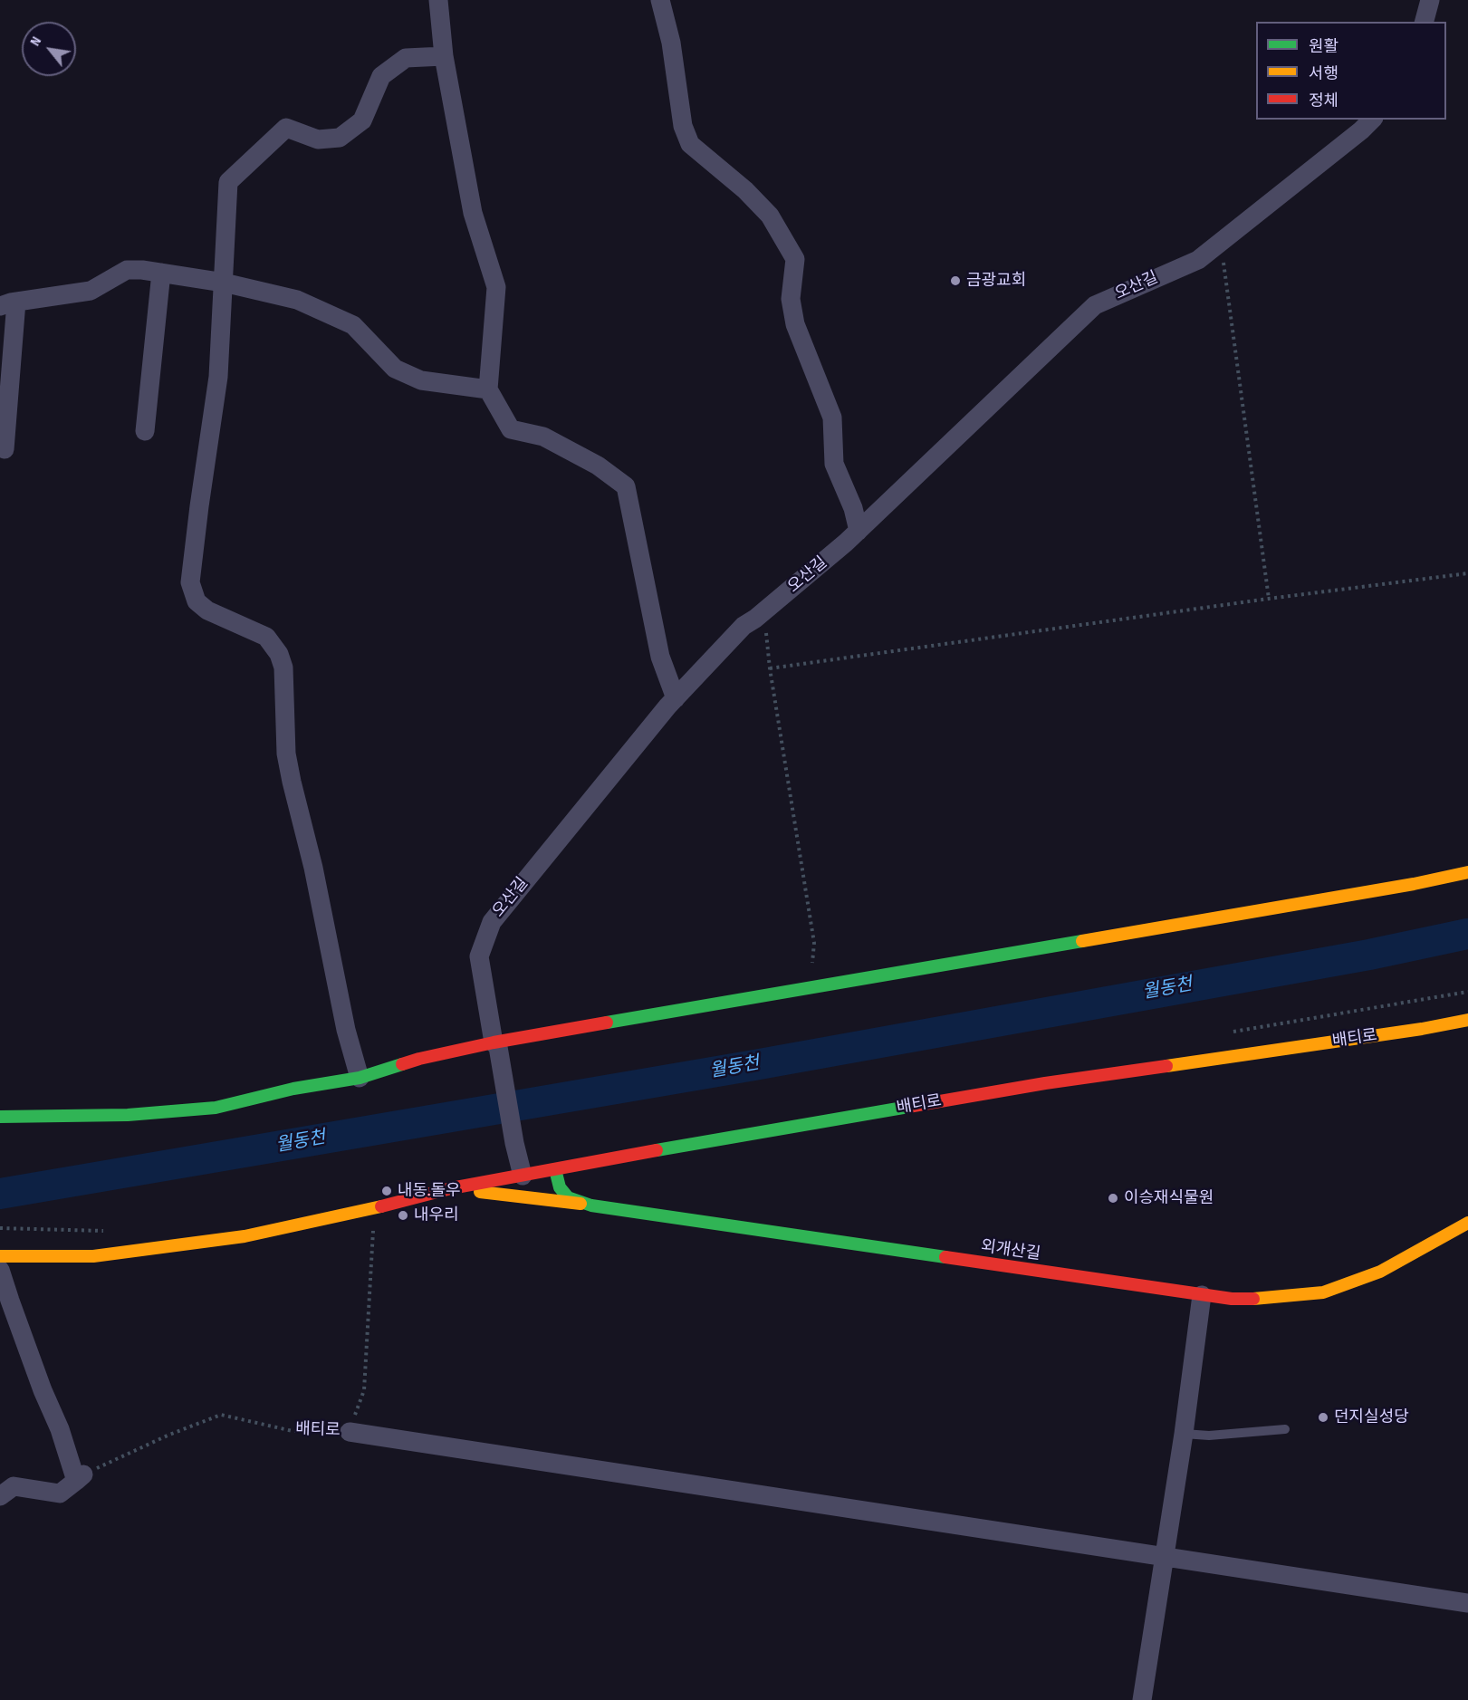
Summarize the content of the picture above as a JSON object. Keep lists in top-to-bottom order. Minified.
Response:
{"streets":{"street":["오산길","배티로","외개산길"]},"crossings":[["오산길","배티로"],["배티로","외개산길"]],"water":["월동천"],"places":["금광교회","내동.돌우","이승재식물원","내우리","던지실성당"],"legend":["원활","서행","정체"],"north":"top left"}
